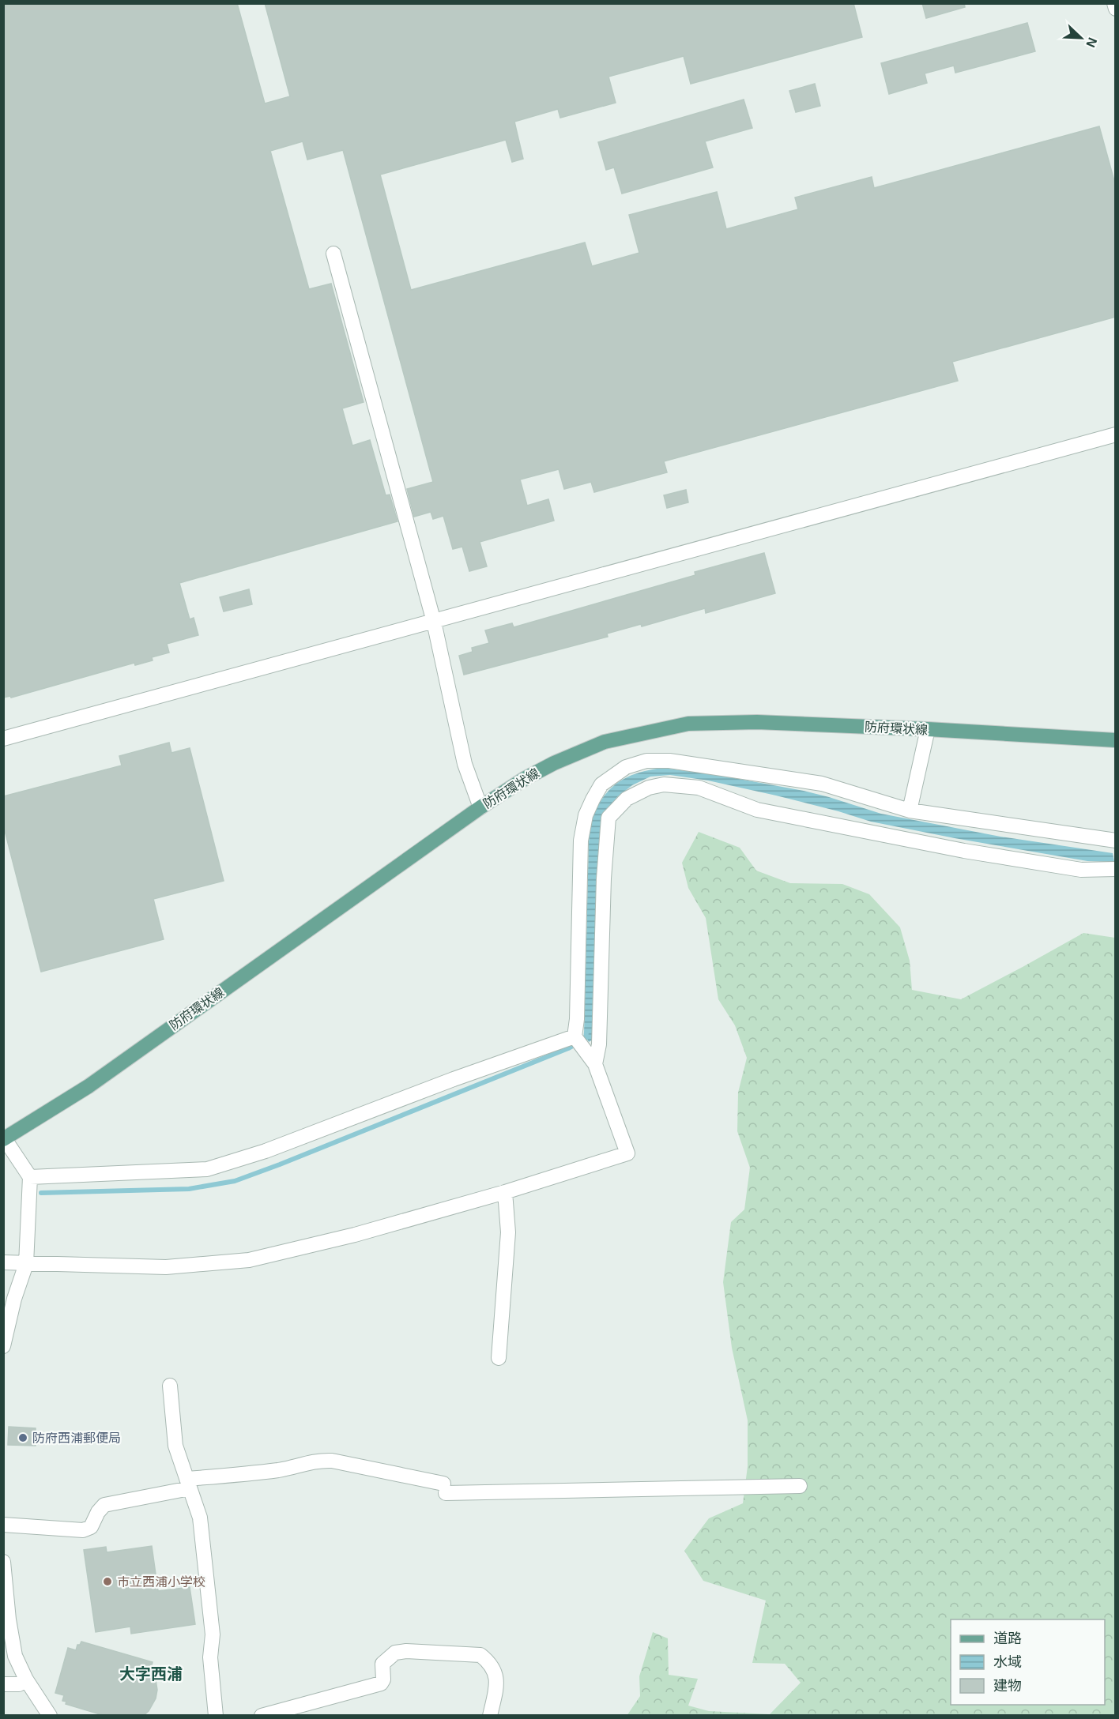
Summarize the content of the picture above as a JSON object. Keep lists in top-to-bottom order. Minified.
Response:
{"streets":{"main road":["防府環状線"]},"districts":["大字西浦"],"places":["防府西浦郵便局","市立西浦小学校"],"legend":["道路","水域","建物"],"north":"bottom right"}
